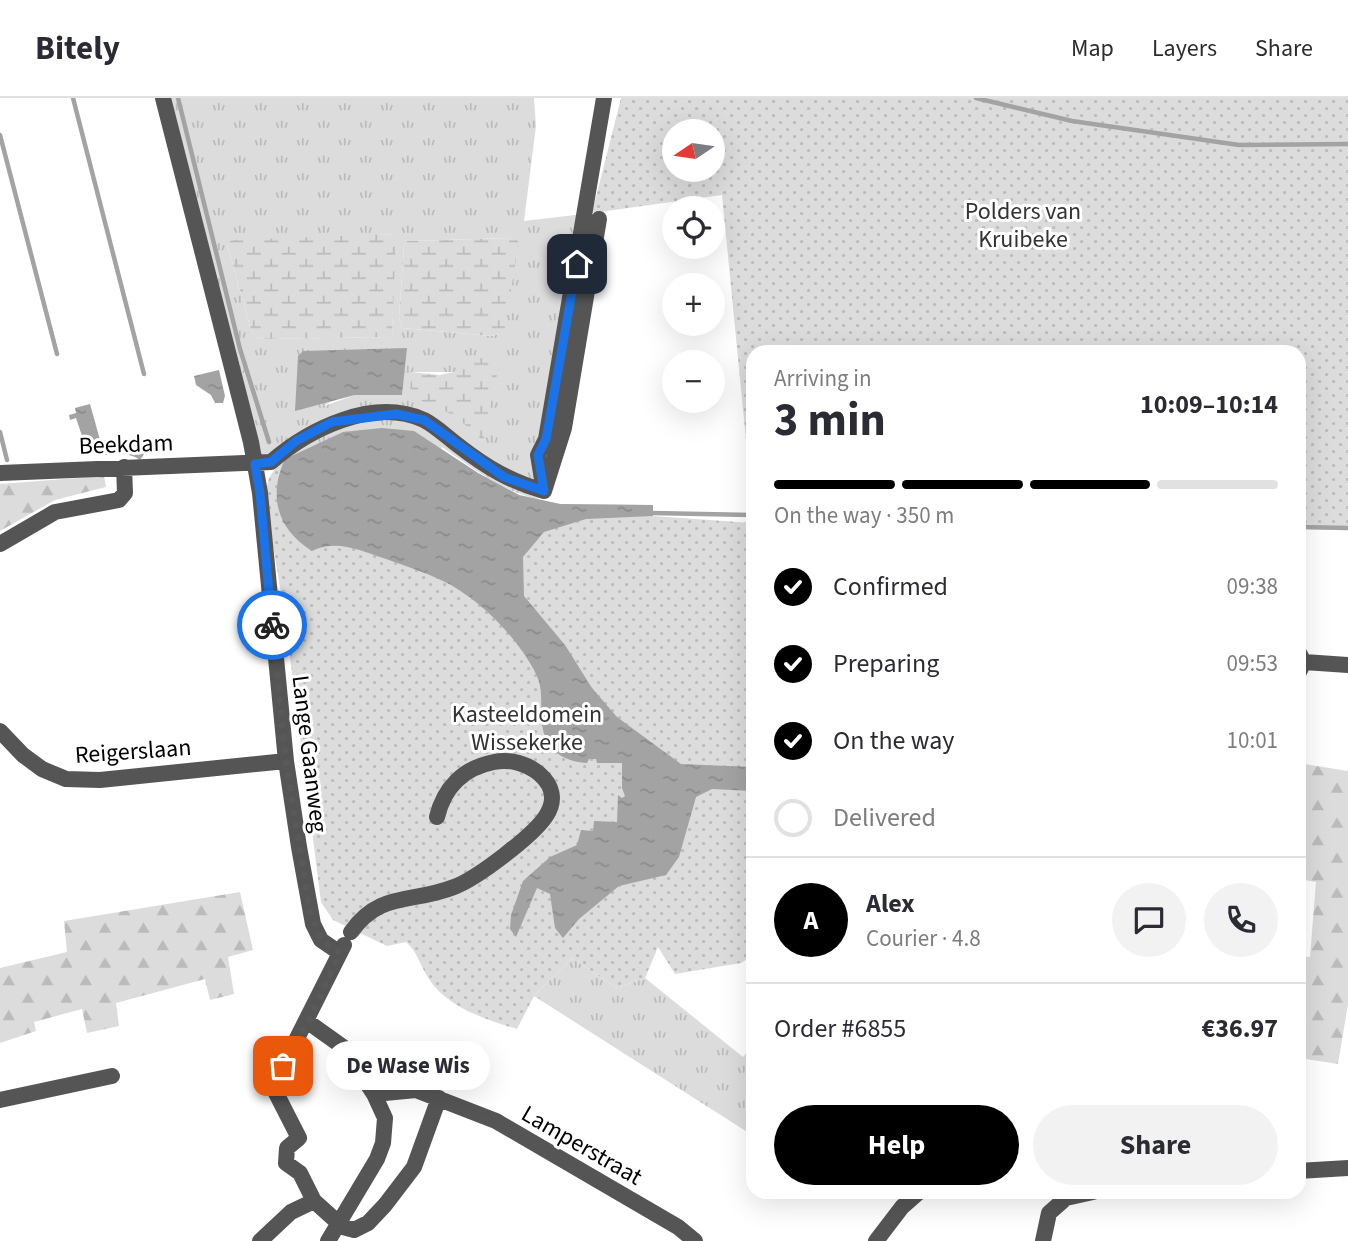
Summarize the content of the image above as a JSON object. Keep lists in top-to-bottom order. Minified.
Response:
{"streets":{"street":["Beekdam","Reigerslaan","Lange Gaanweg","Lamperstraat"]},"crossings":[["Beekdam","Lange Gaanweg"],["Reigerslaan","Lange Gaanweg"]],"parks":["Polders van Kruibeke","Kasteeldomein Wissekerke"],"places":["De Wase Wis"],"north":"left","page":{"header":"Bitely","nav":["Map","Layers","Share"],"map_buttons":["+","−"],"heading":["3 min","Arriving in","10:09–10:14"],"panel":["Alex","Courier · 4.8","Order #6855","€36.97"],"bar":"On the way · 350 m","list":[["Confirmed","09:38"],["Preparing","09:53"],["On the way","10:01"],"Delivered"],"round":"A","bubble":"De Wase Wis","buttons":["Help","Share"]}}
